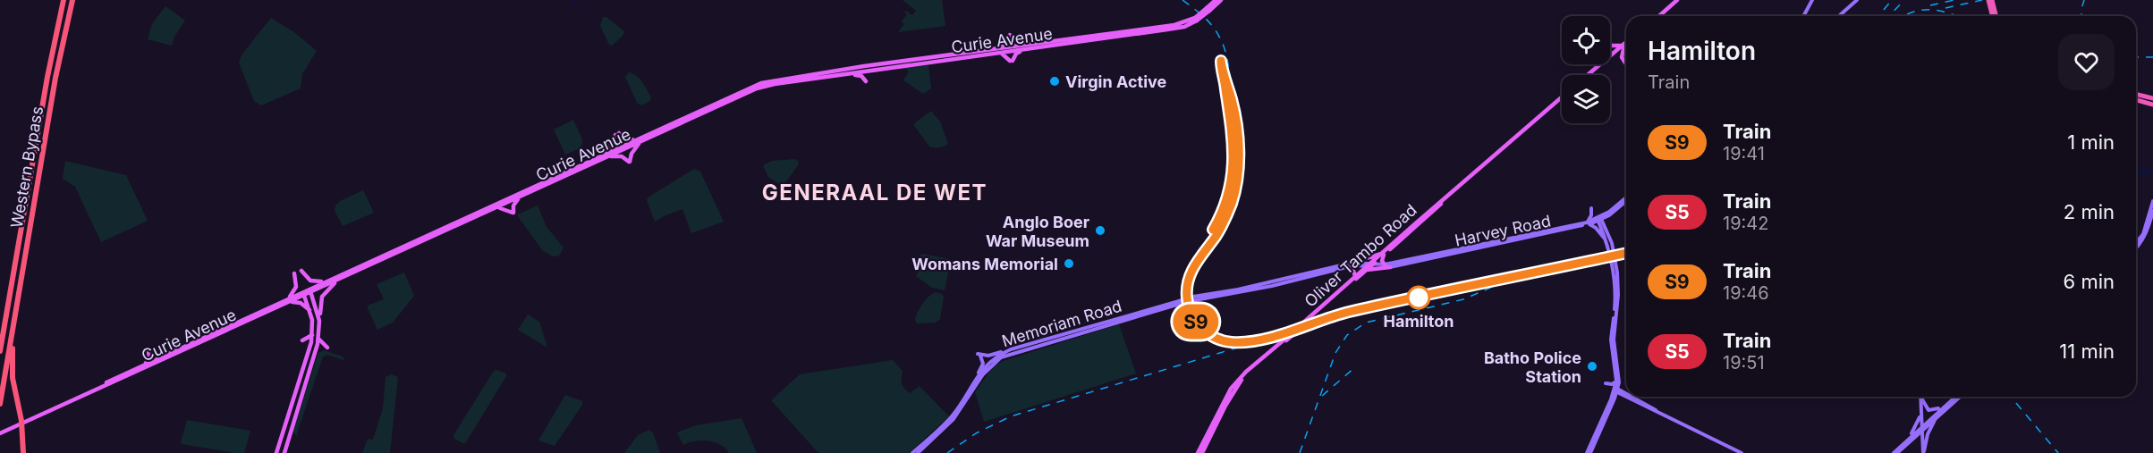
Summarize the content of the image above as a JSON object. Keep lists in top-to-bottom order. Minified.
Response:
{"streets":{"highway":["Western Bypass"],"main road":["Curie Avenue","Harvey Road","Oliver Tambo Road","Memoriam Road"]},"crossings":[["Harvey Road","Oliver Tambo Road"]],"districts":["GENERAAL DE WET"],"places":["Virgin Active","Anglo Boer War Museum","Womans Memorial","Hamilton","Batho Police Station"],"page":{"on_map":"S9","heading":["Hamilton","Train"],"list":[{"mark":"S9","name":"Train","note":"19:41","value":"1 min"},{"mark":"S5","name":"Train","note":"19:42","value":"2 min"},{"mark":"S9","name":"Train","note":"19:46","value":"6 min"},{"mark":"S5","name":"Train","note":"19:51","value":"11 min"}]}}
